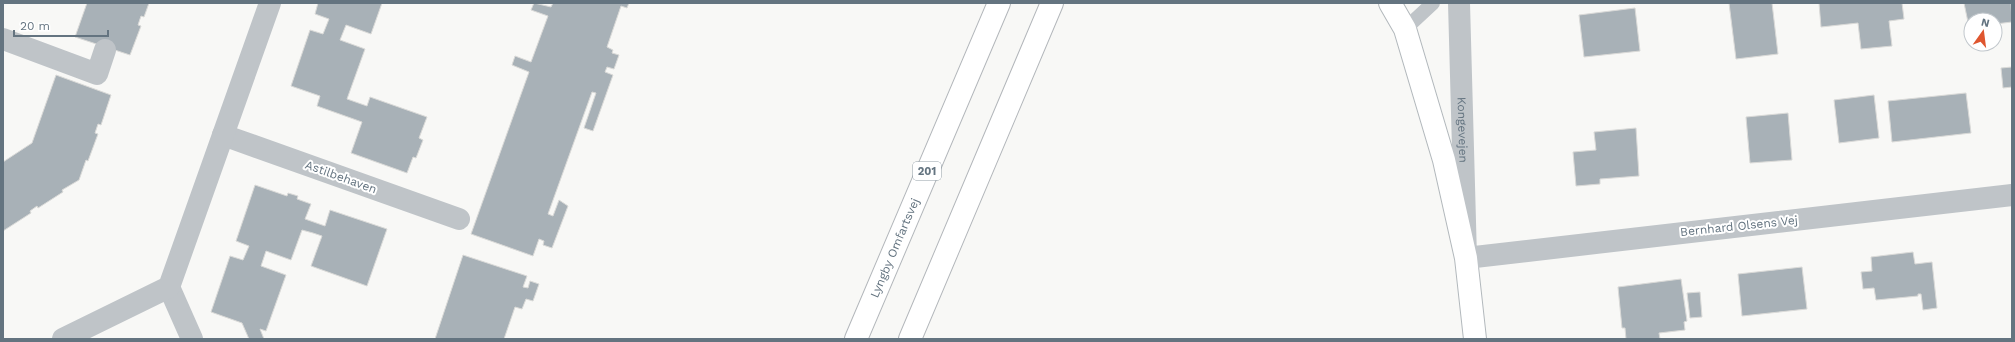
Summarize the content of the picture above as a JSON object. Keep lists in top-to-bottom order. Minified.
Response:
{"streets":{"main road":["Kongevejen","201","Lyngby Omfartsvej"],"street":["Astilbehaven","Bernhard Olsens Vej"]},"crossings":[["Kongevejen","Bernhard Olsens Vej"]],"scale_bar":"20 m","north":"top"}
